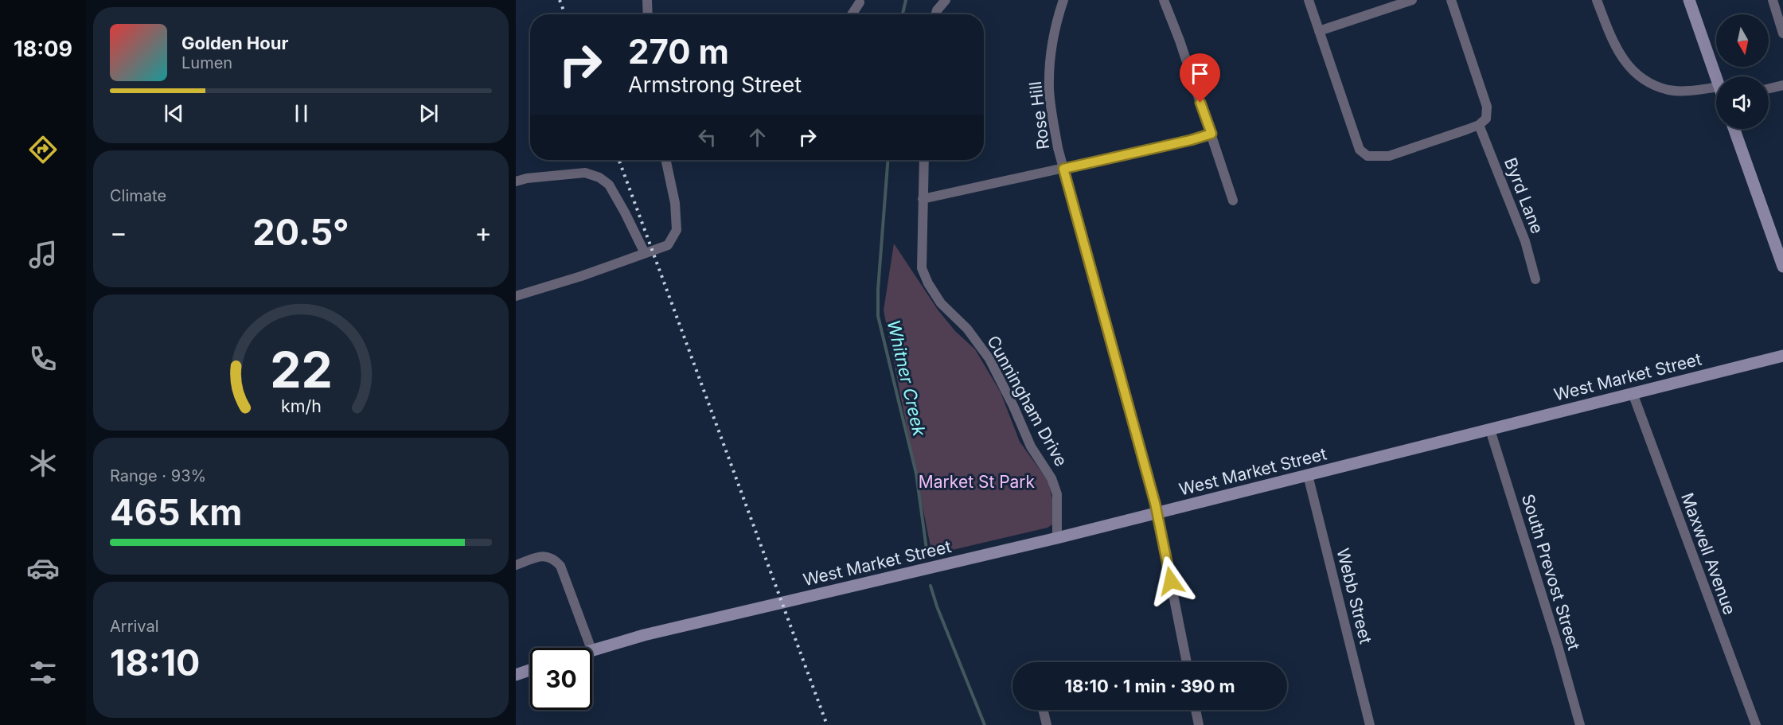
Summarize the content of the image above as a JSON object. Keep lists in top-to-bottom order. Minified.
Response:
{"streets":{"street":["Rose Hill","Byrd Lane","West Market Street","Cunningham Drive","Maxwell Avenue","South Prevost Street","Webb Street"]},"crossings":[["Rose Hill","West Market Street"],["West Market Street","Cunningham Drive"],["West Market Street","Maxwell Avenue"],["West Market Street","South Prevost Street"],["West Market Street","Webb Street"]],"water":["Whitner Creek"],"parks":["Market St Park"],"north":"bottom","page":{"tabs":"18:09","turn":["270 m","Armstrong Street"],"song":["Golden Hour","Lumen"],"tile":["Climate",["Range · 93%","465 km"],["Arrival","18:10"]],"heat":["−","20.5°","+"],"limit":"30","trip":"18:10 · 1 min · 390 m","gauge":["22","km/h"]}}
